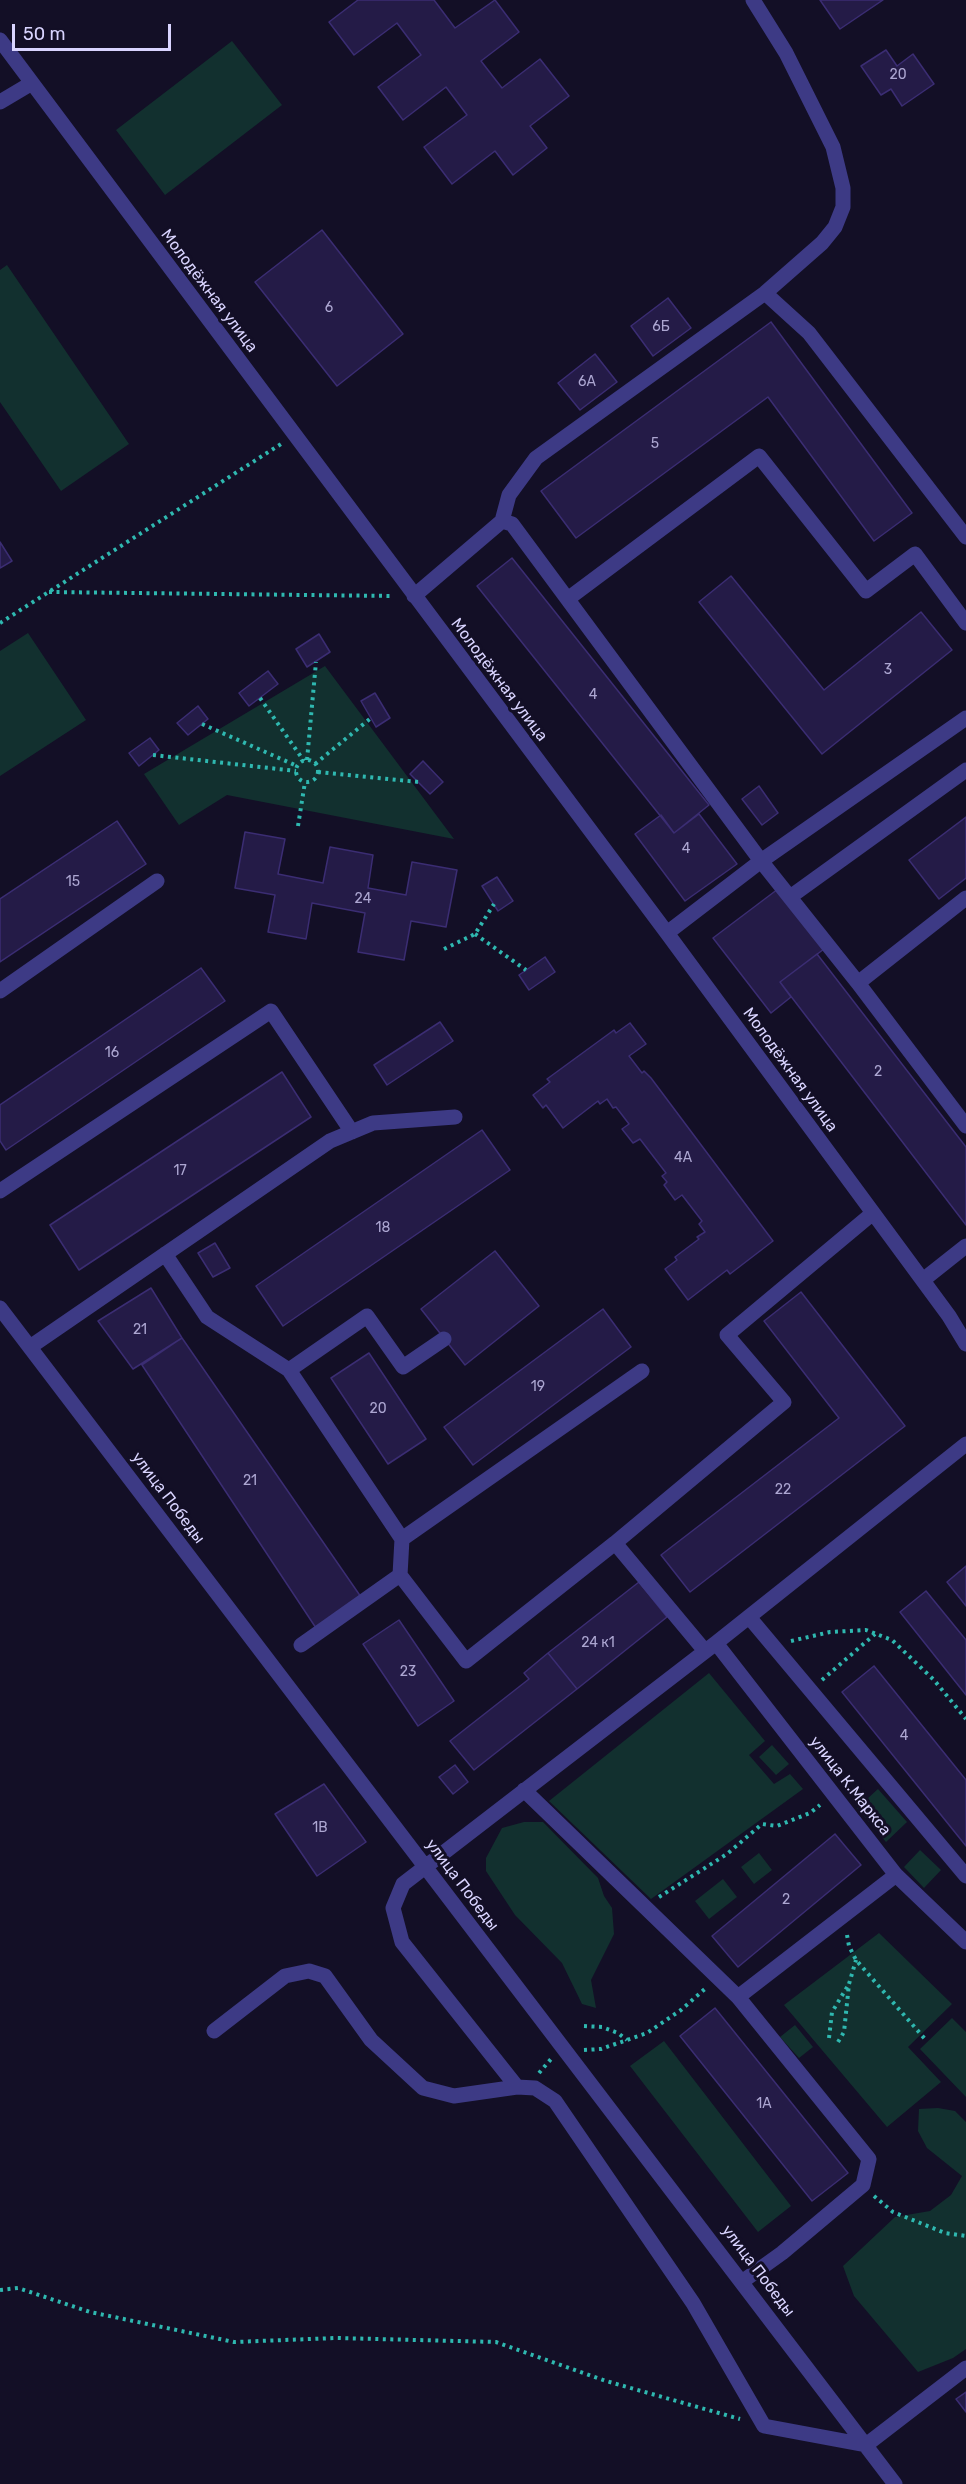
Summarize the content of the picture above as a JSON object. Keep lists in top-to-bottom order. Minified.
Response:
{"streets":{"street":["Молодёжная улица","улица Победы","улица К.Маркса"]},"house_numbers":["20","6","6Б","6А","5","3","4","4","15","24","16","2","4А","17","18","21","19","20","21","22","24 к1","23","4","1В","2","1А"],"scale_bar":"50 m"}
